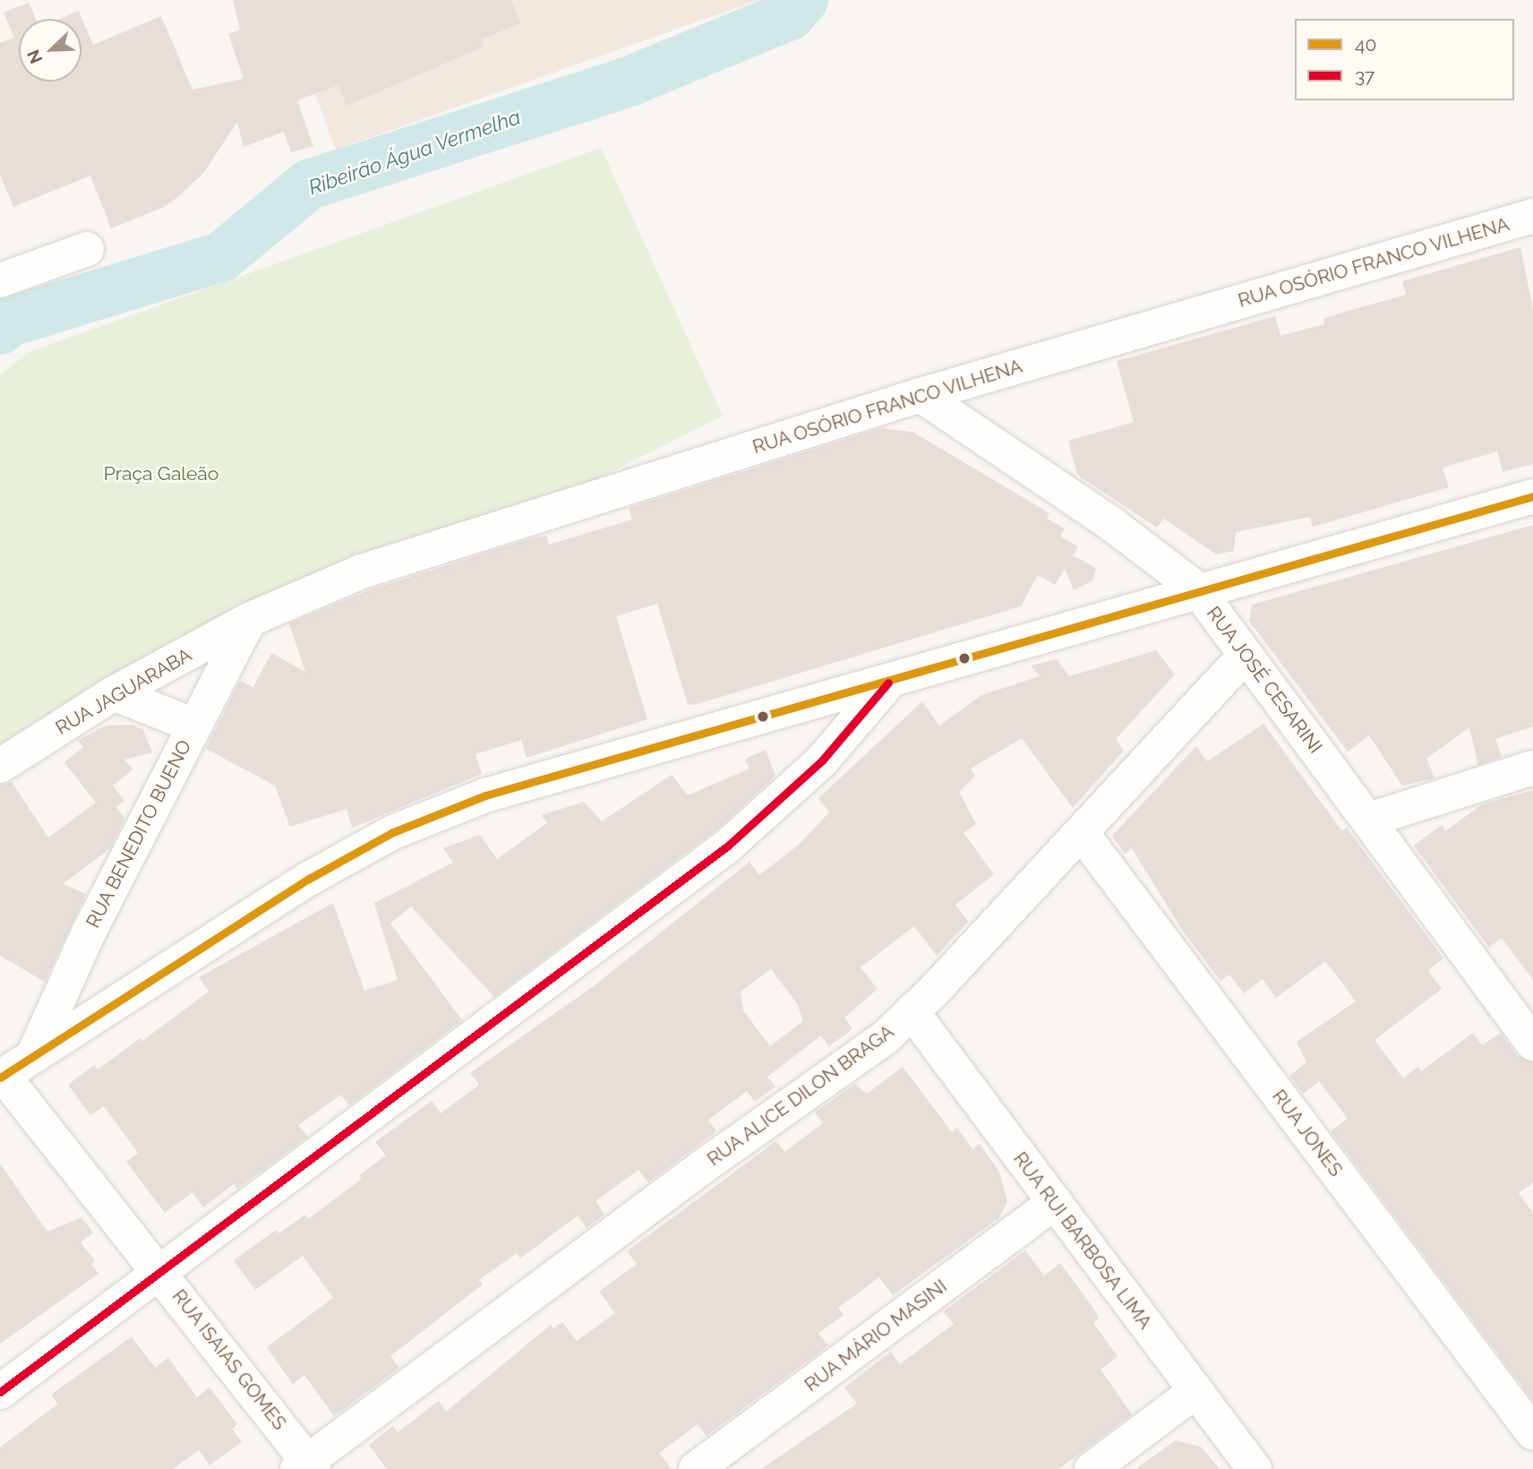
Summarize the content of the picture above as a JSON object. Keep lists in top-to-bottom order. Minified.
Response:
{"streets":{"street":["RUA OSÓRIO FRANCO VILHENA","RUA JOSÉ CESARINI","RUA JAGUARABA","RUA BENEDITO BUENO","RUA ALICE DILON BRAGA","RUA JONES","RUA RUI BARBOSA LIMA","RUA MÁRIO MASINI","RUA ISAIAS GOMES"]},"crossings":[["RUA OSÓRIO FRANCO VILHENA","RUA JOSÉ CESARINI"],["RUA OSÓRIO FRANCO VILHENA","RUA JAGUARABA"],["RUA OSÓRIO FRANCO VILHENA","RUA BENEDITO BUENO"],["RUA JOSÉ CESARINI","RUA ALICE DILON BRAGA"],["RUA JAGUARABA","RUA BENEDITO BUENO"],["RUA ALICE DILON BRAGA","RUA JONES"],["RUA ALICE DILON BRAGA","RUA RUI BARBOSA LIMA"],["RUA ALICE DILON BRAGA","RUA ISAIAS GOMES"],["RUA RUI BARBOSA LIMA","RUA MÁRIO MASINI"]],"water":["Ribeirão Água Vermelha"],"parks":["Praça Galeão"],"lines":["transit line 40","transit line 37"],"legend":["40","37"],"north":"bottom left"}
